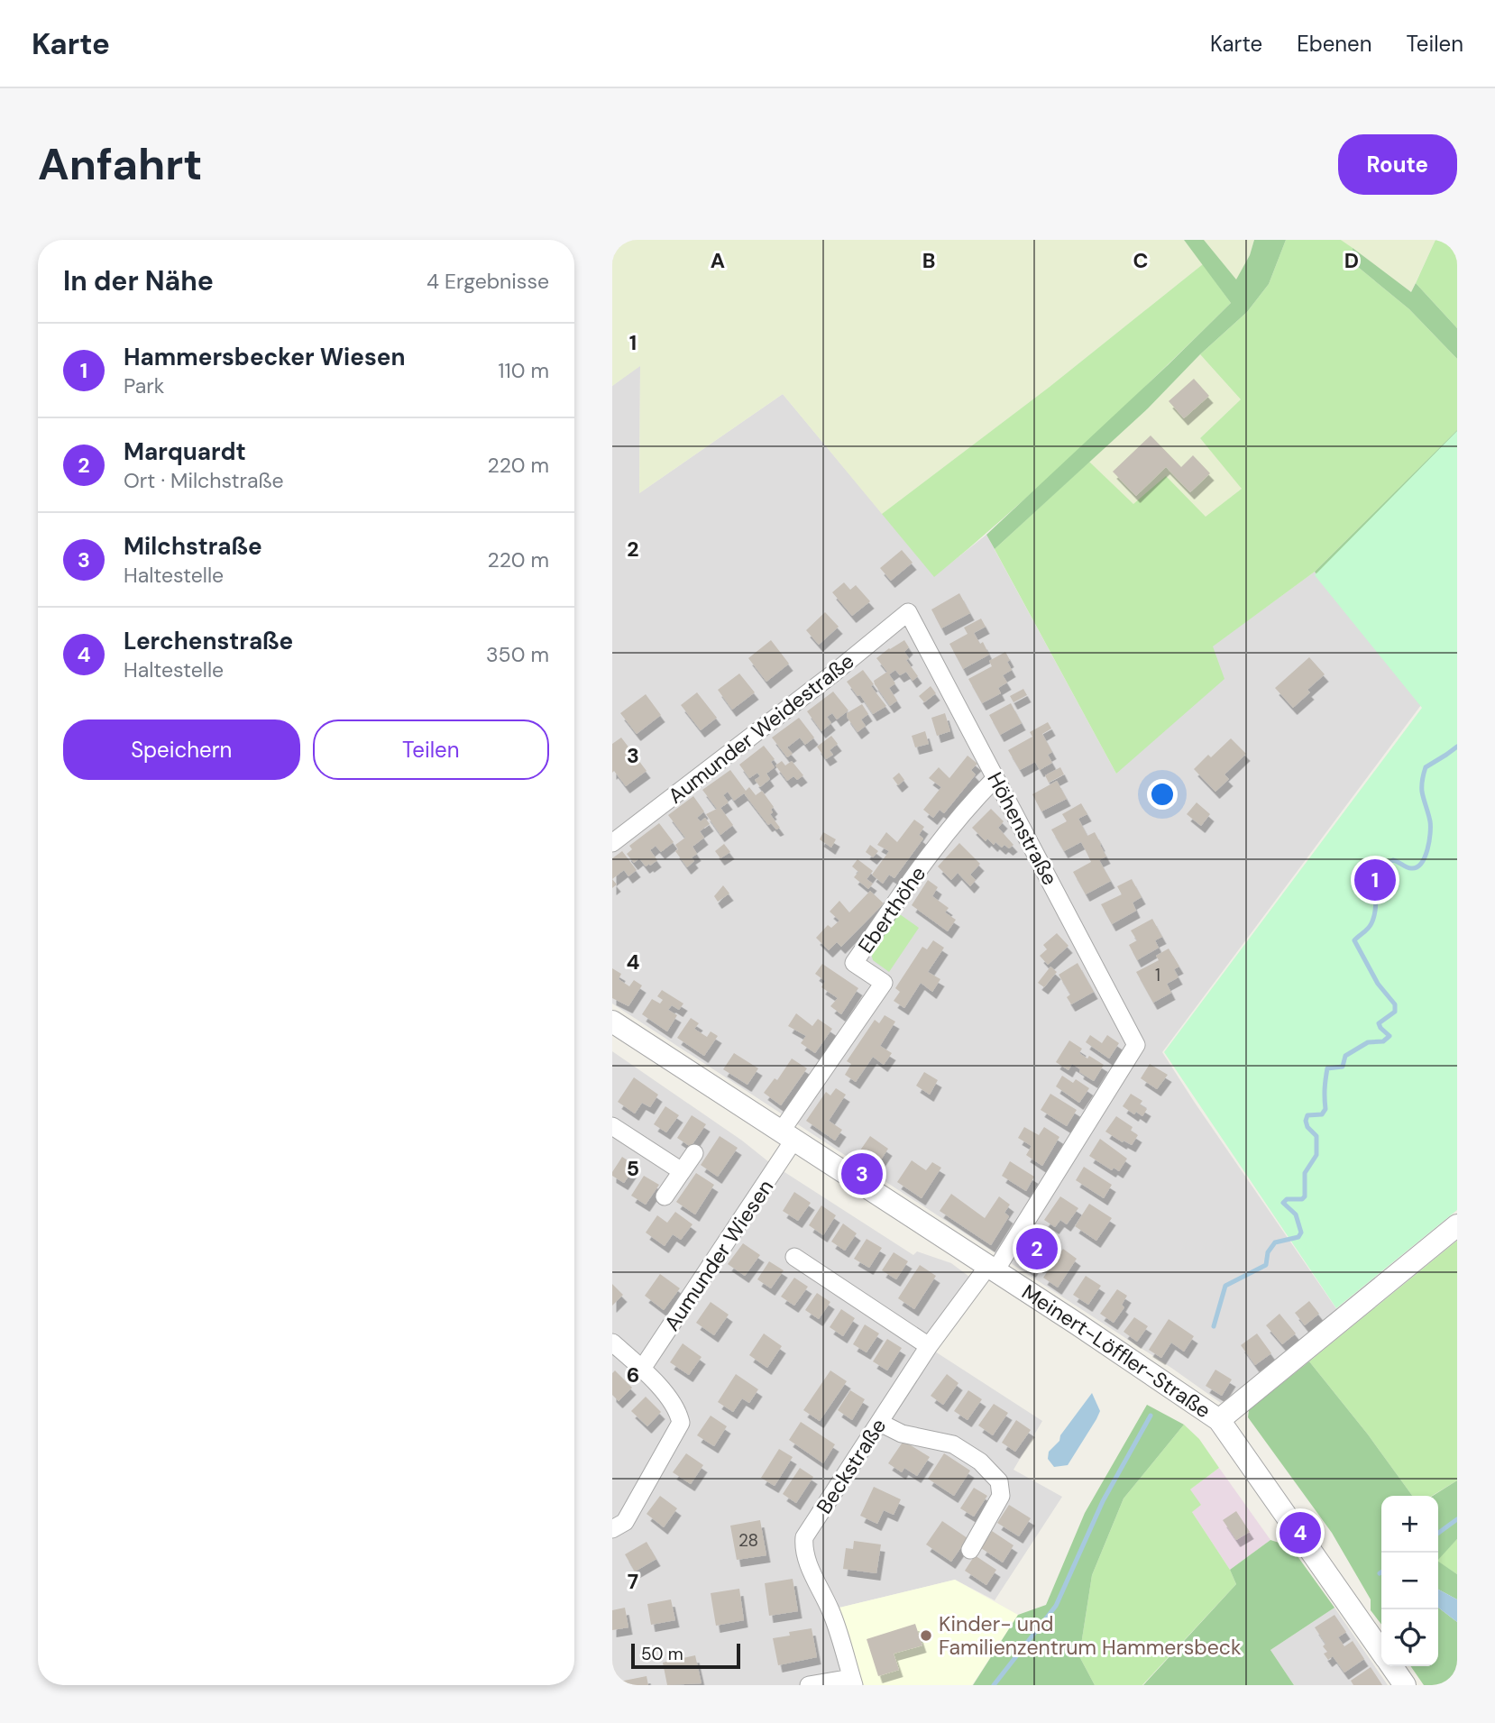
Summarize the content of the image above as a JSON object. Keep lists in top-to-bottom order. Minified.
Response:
{"streets":{"street":["Aumunder Weidestraße","Höhenstraße","Eberthöhe","Aumunder Wiesen","Meinert-Löffler-Straße","Beckstraße"]},"crossings":[["Aumunder Weidestraße","Höhenstraße"],["Höhenstraße","Eberthöhe"],["Höhenstraße","Beckstraße"],["Eberthöhe","Aumunder Wiesen"],["Eberthöhe","Meinert-Löffler-Straße"],["Aumunder Wiesen","Meinert-Löffler-Straße"],["Meinert-Löffler-Straße","Beckstraße"]],"places":["Kinder- und Familienzentrum Hammersbeck"],"house_numbers":["1","28"],"scale_bar":"50 m","page":{"header":"Karte","nav":["Karte","Ebenen","Teilen"],"buttons":["Route",["Speichern","Teilen"]],"title":"Anfahrt","heading":["In der Nähe","4 Ergebnisse"],"list":[{"mark":"1","name":"Hammersbecker Wiesen","note":"Park","value":"110 m"},{"mark":"2","name":"Marquardt","note":"Ort · Milchstraße","value":"220 m"},{"mark":"3","name":"Milchstraße","note":"Haltestelle","value":"220 m"},{"mark":"4","name":"Lerchenstraße","note":"Haltestelle","value":"350 m"}],"pins":["1","3","2","4"],"map_buttons":["+","−"],"scale":"50 m"},"grid":{"columns":["A","B","C","D"],"rows":["1","2","3","4","5","6","7"]}}
